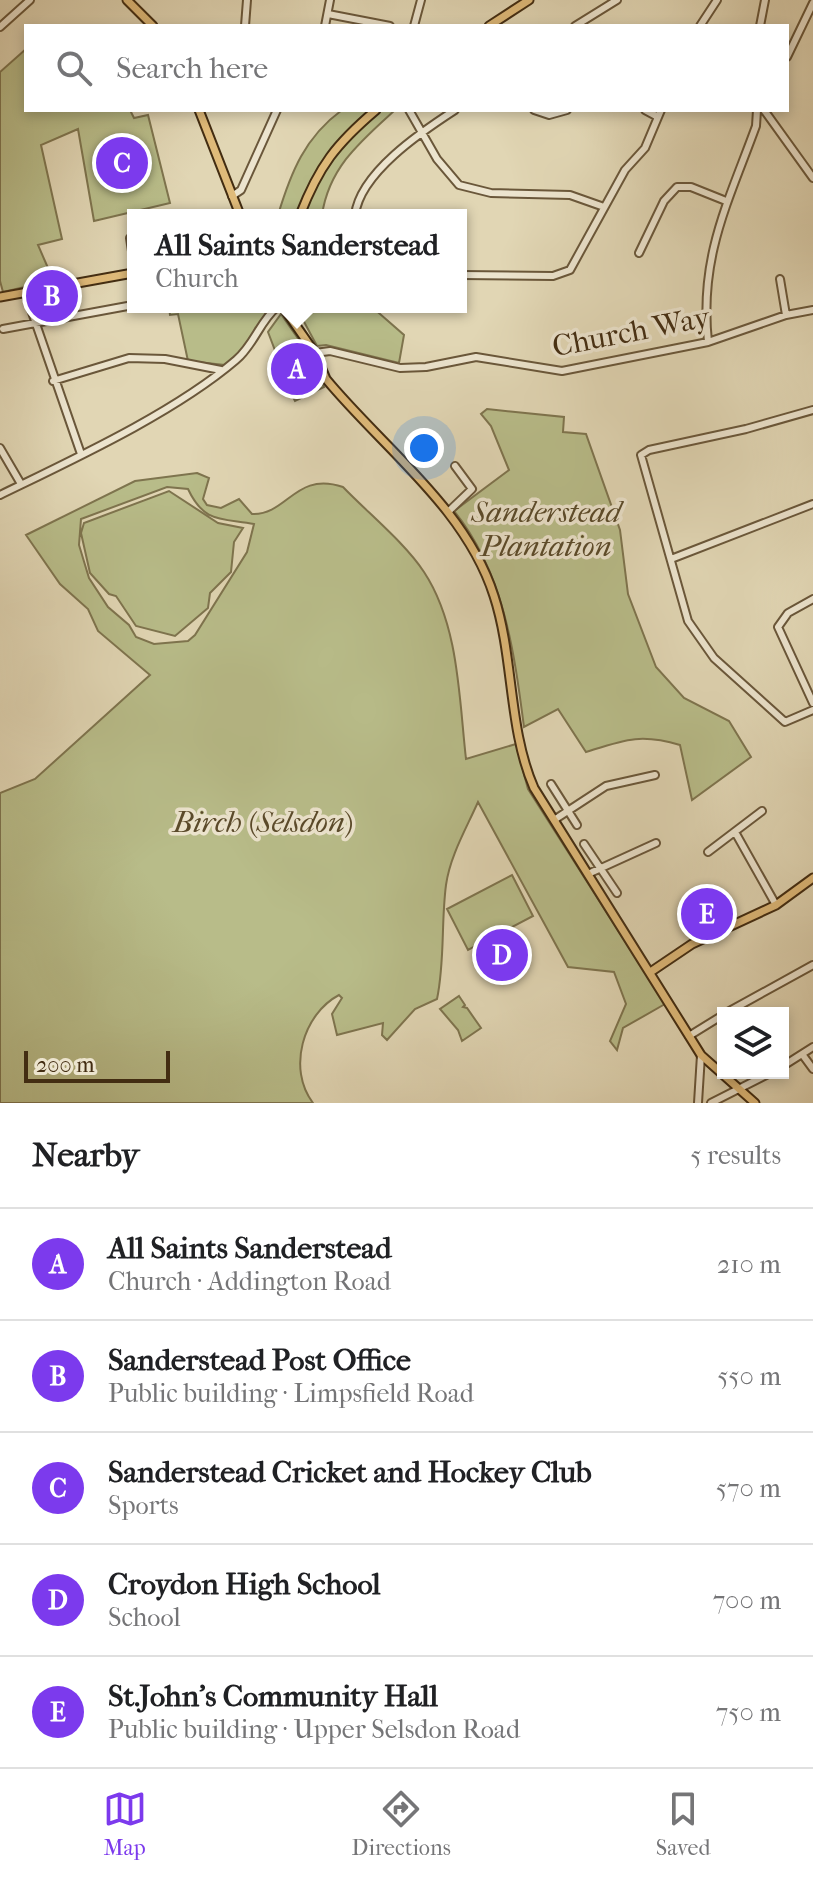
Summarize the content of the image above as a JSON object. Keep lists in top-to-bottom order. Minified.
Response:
{"streets":{"street":["Church Way"]},"parks":["Sanderstead Plantation","Birch (Selsdon)"],"scale_bar":"200 m","page":{"search":"Search here","pins":["C","B","A","E","D"],"popup":["All Saints Sanderstead","Church"],"scale":"200 m","heading":["Nearby","5 results"],"list":[{"mark":"A","name":"All Saints Sanderstead","note":"Church · Addington Road","value":"210 m"},{"mark":"B","name":"Sanderstead Post Office","note":"Public building · Limpsfield Road","value":"550 m"},{"mark":"C","name":"Sanderstead Cricket and Hockey Club","note":"Sports","value":"570 m"},{"mark":"D","name":"Croydon High School","note":"School","value":"700 m"},{"mark":"E","name":"St.John's Community Hall","note":"Public building · Upper Selsdon Road","value":"750 m"}],"nav":["Map","Directions","Saved"]}}
